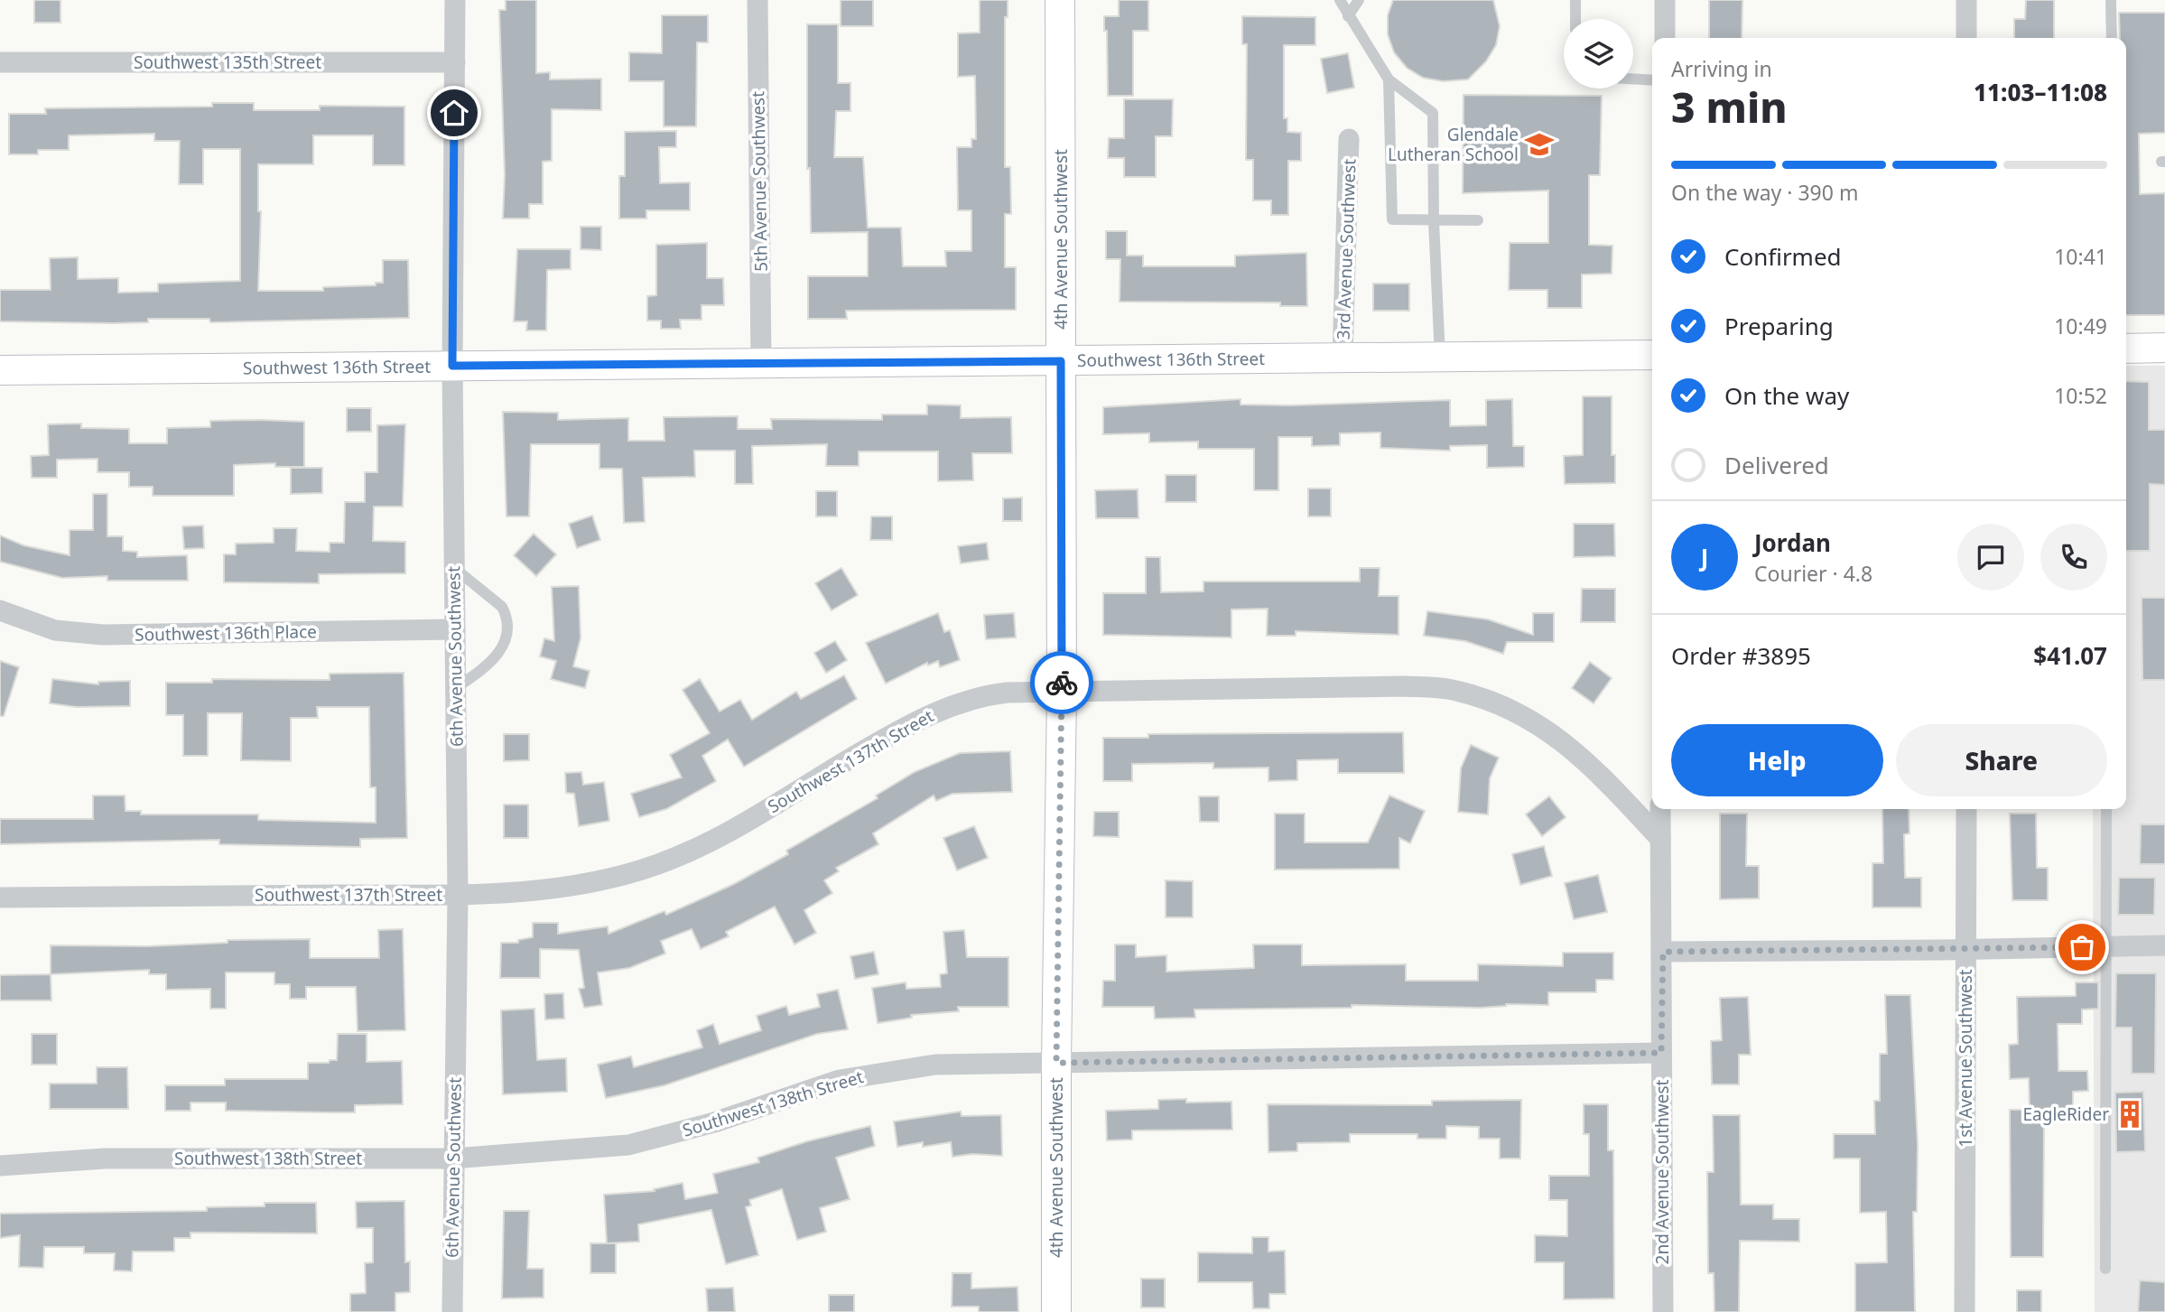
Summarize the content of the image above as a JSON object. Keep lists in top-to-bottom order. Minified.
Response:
{"streets":{"street":["Southwest 135th Street","5th Avenue Southwest","4th Avenue Southwest","3rd Avenue Southwest","Southwest 136th Street","Southwest 136th Place","6th Avenue Southwest","Southwest 137th Street","1st Avenue Southwest","Southwest 138th Street","2nd Avenue Southwest"]},"crossings":[["Southwest 135th Street","6th Avenue Southwest"],["5th Avenue Southwest","Southwest 136th Street"],["4th Avenue Southwest","Southwest 136th Street"],["4th Avenue Southwest","Southwest 137th Street"],["4th Avenue Southwest","Southwest 138th Street"],["3rd Avenue Southwest","Southwest 136th Street"],["Southwest 136th Street","6th Avenue Southwest"],["Southwest 136th Place","6th Avenue Southwest"],["6th Avenue Southwest","Southwest 137th Street"],["6th Avenue Southwest","Southwest 138th Street"],["Southwest 137th Street","2nd Avenue Southwest"],["Southwest 138th Street","2nd Avenue Southwest"]],"places":{"school or university":["Glendale Lutheran School"],"building":["EagleRider"]},"page":{"heading":["3 min","Arriving in","11:03–11:08"],"panel":["Jordan","Courier · 4.8","Order #3895","$41.07"],"bar":"On the way · 390 m","list":[["Confirmed","10:41"],["Preparing","10:49"],["On the way","10:52"],"Delivered"],"round":"J","buttons":["Help","Share"]}}
